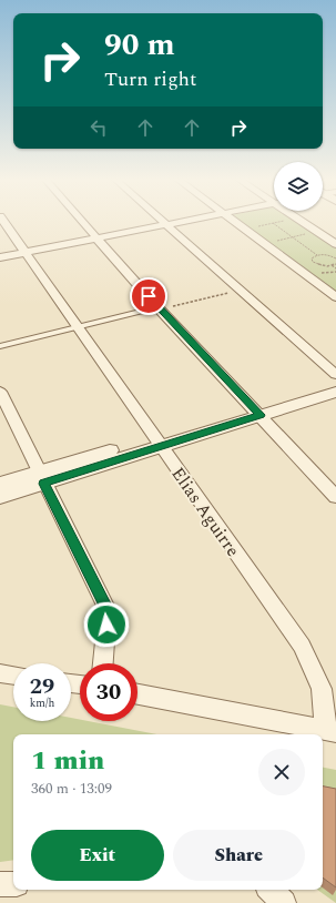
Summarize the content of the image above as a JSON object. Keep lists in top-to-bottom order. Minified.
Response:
{"streets":{"street":["Elias Aguirre"]},"page":{"turn":["90 m","Turn right"],"speed":"29 km/h","limit":"30","heading":["1 min","360 m · 13:09"],"buttons":["Exit","Share"]}}
